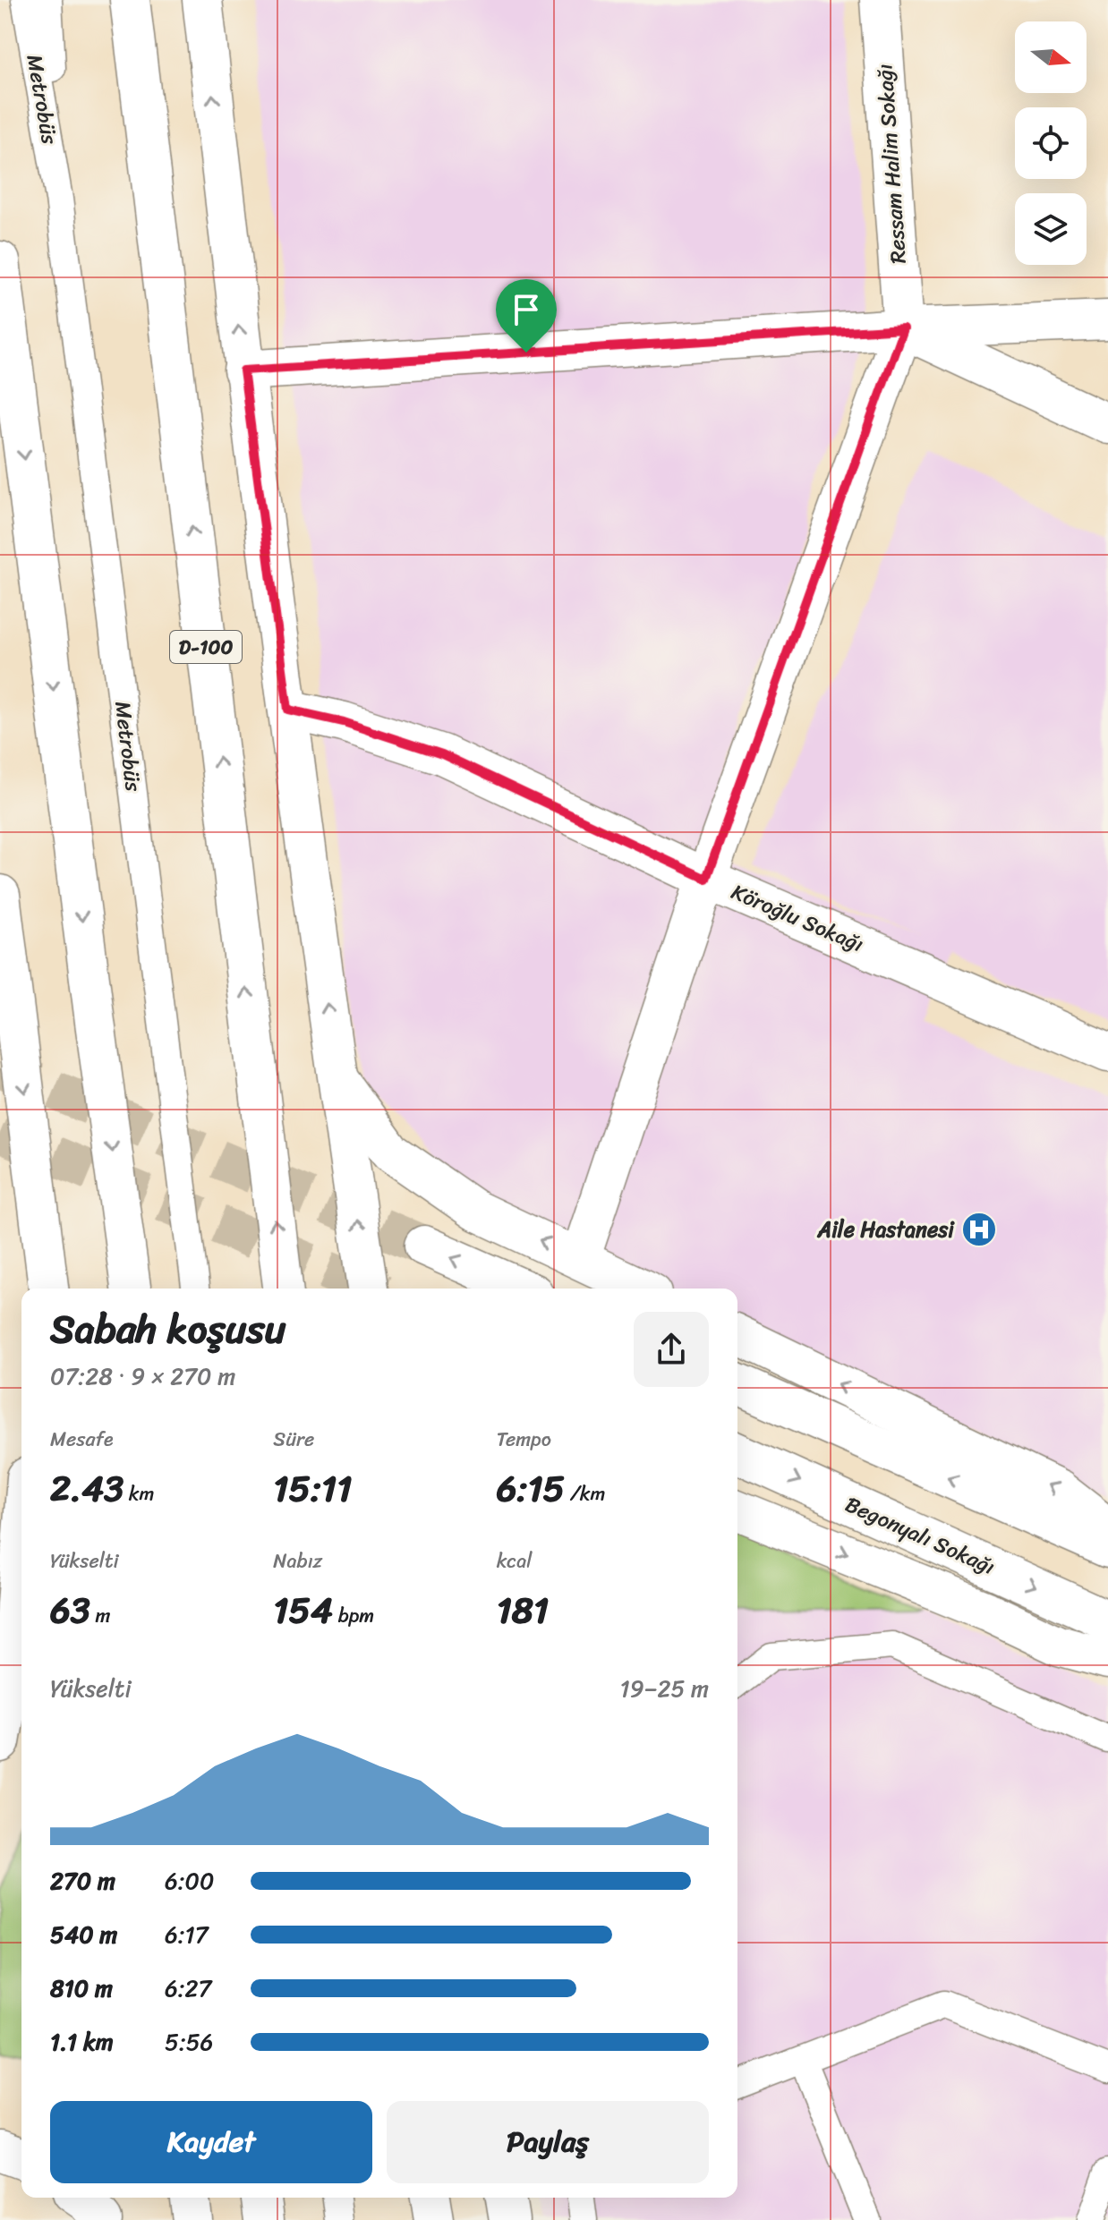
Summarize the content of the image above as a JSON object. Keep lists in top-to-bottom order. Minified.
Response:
{"streets":{"main road":["Ressam Halim Sokağı","D-100","Köroğlu Sokağı","Begonyalı Sokağı"],"lane":["Metrobüs"]},"places":{"hospital":["Aile Hastanesi"]},"north":"right","page":{"heading":["Sabah koşusu","07:28 · 9 × 270 m"],"stats":[["Mesafe","2.43 km"],["Süre","15:11"],["Tempo","6:15 /km"],["Yükselti","63 m"],["Nabız","154 bpm"],["kcal","181"]],"chart":["Yükselti","19–25 m"],"list":[{"name":"270 m","note":"6:00"},{"name":"540 m","note":"6:17"},{"name":"810 m","note":"6:27"},{"name":"1.1 km","note":"5:56"}],"buttons":["Kaydet","Paylaş"]}}
